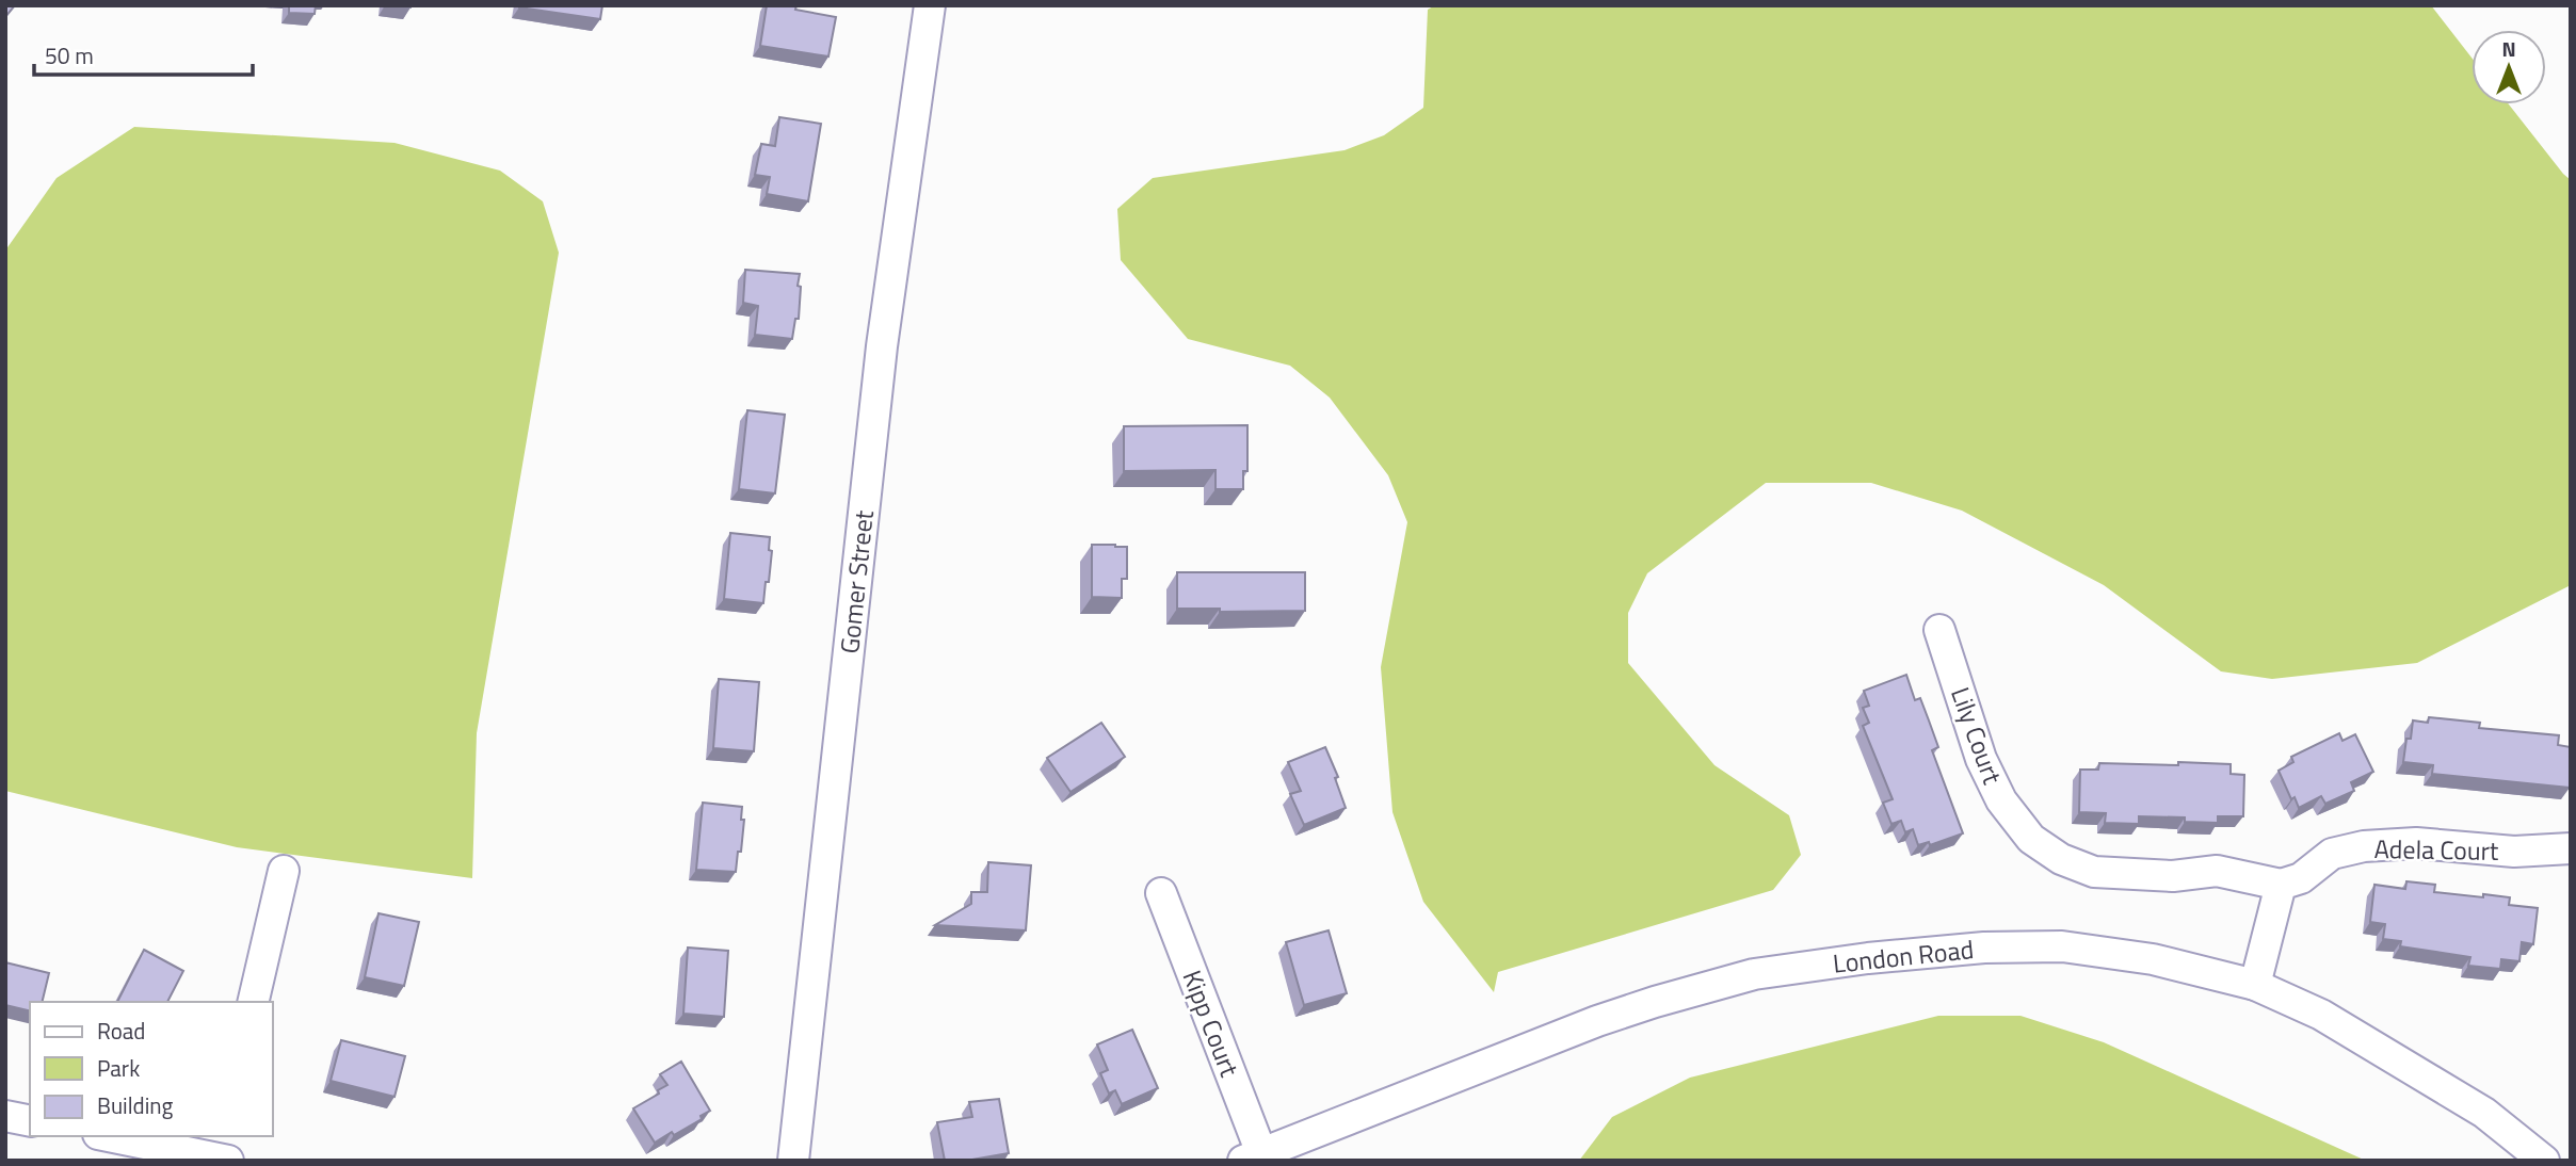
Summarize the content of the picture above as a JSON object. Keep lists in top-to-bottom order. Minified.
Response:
{"streets":{"street":["Gomer Street","Lily Court","Adela Court","London Road","Kipp Court"]},"crossings":[["Lily Court","Adela Court"],["London Road","Kipp Court"]],"legend":["Road","Park","Building"],"scale_bar":"50 m","north":"top"}
